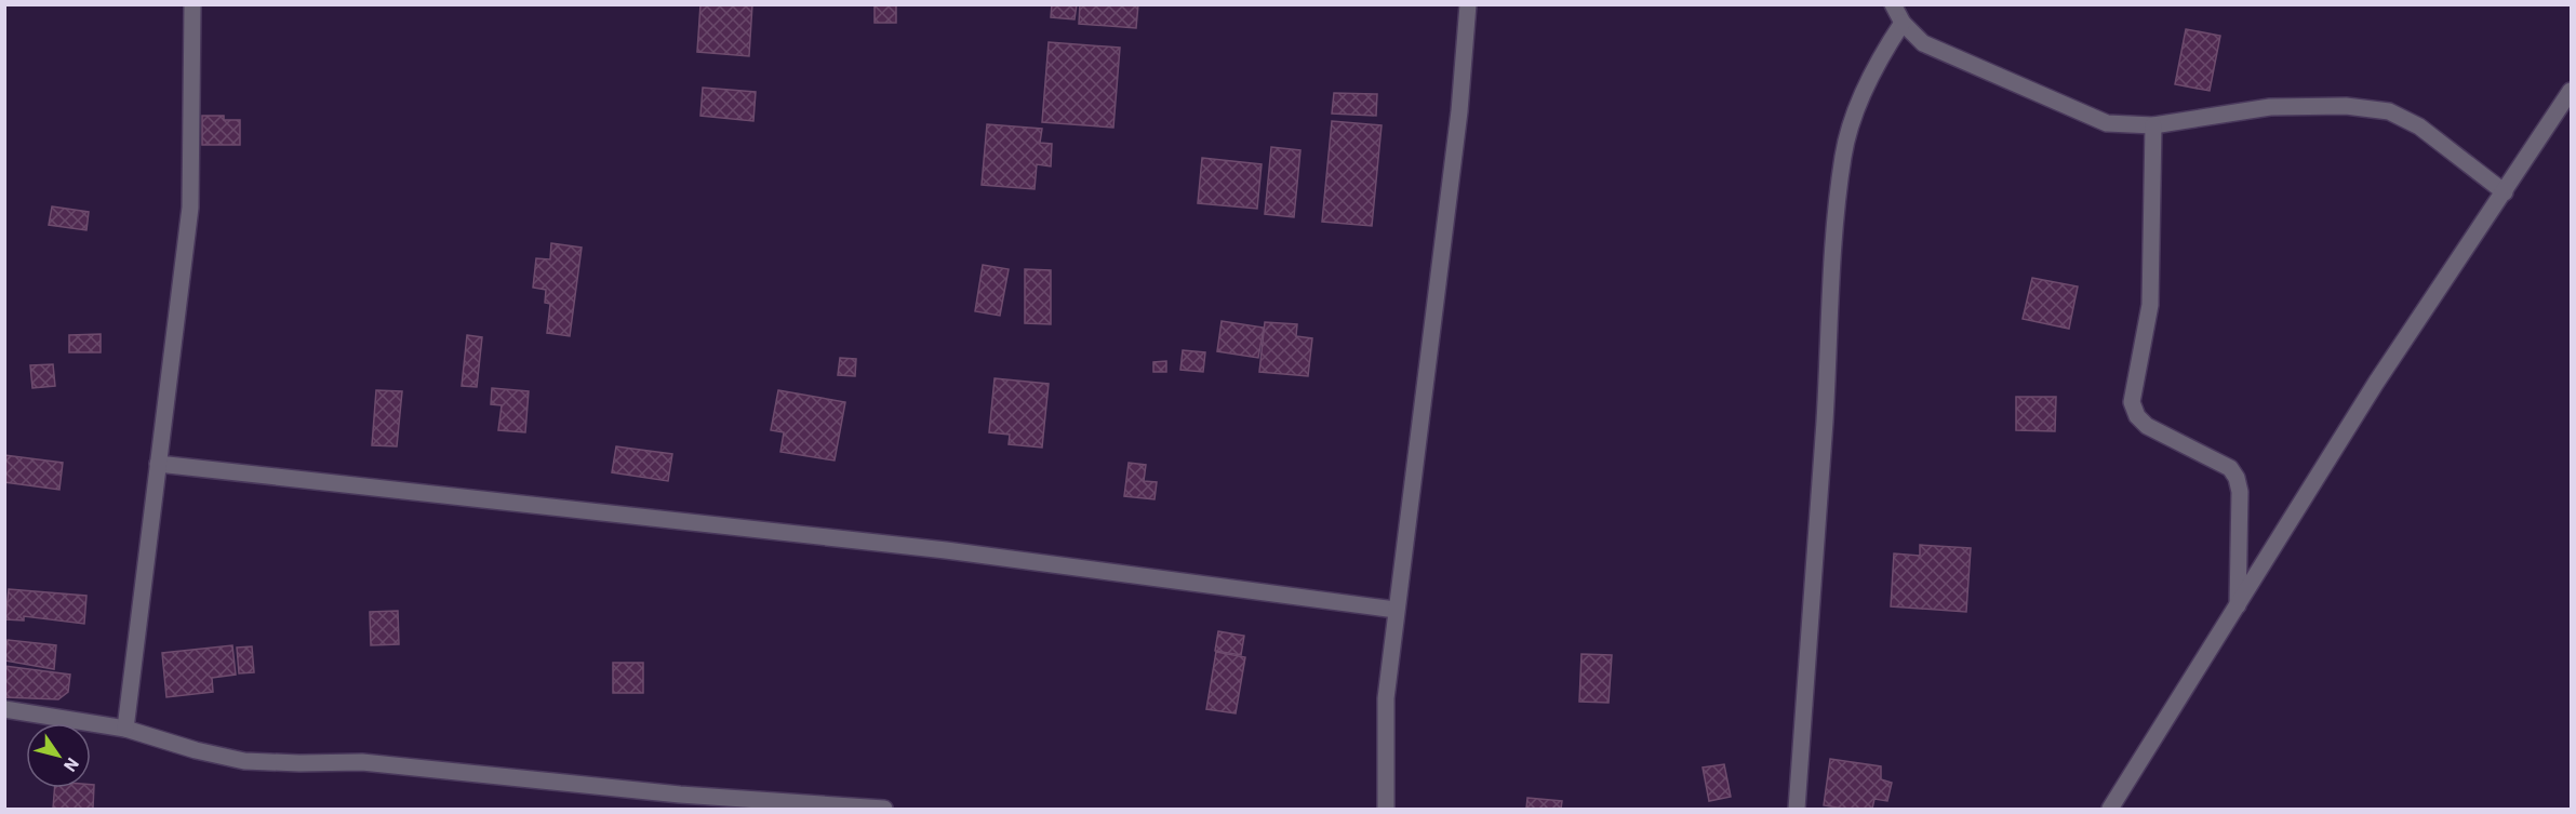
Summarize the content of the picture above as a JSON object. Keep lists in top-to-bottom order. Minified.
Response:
{"north":"bottom right"}
